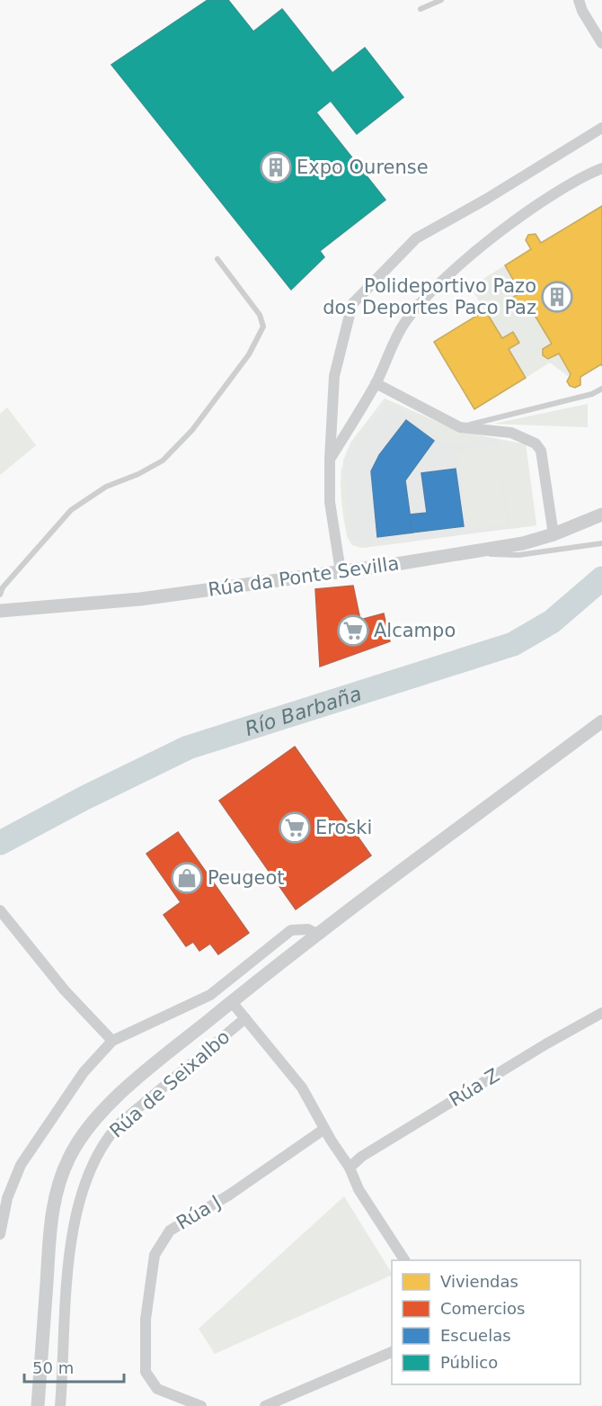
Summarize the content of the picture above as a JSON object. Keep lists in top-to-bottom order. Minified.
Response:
{"streets":{"street":["Rúa da Ponte Sevilla","Rúa de Seixalbo","Rúa Z","Rúa J"]},"water":["Río Barbaña"],"places":{"building":["Expo Ourense","Polideportivo Pazo dos Deportes Paco Paz"],"supermarket":["Alcampo","Eroski"],"shop":["Peugeot"]},"legend":["Viviendas","Comercios","Escuelas","Público"],"scale_bar":"50 m"}
